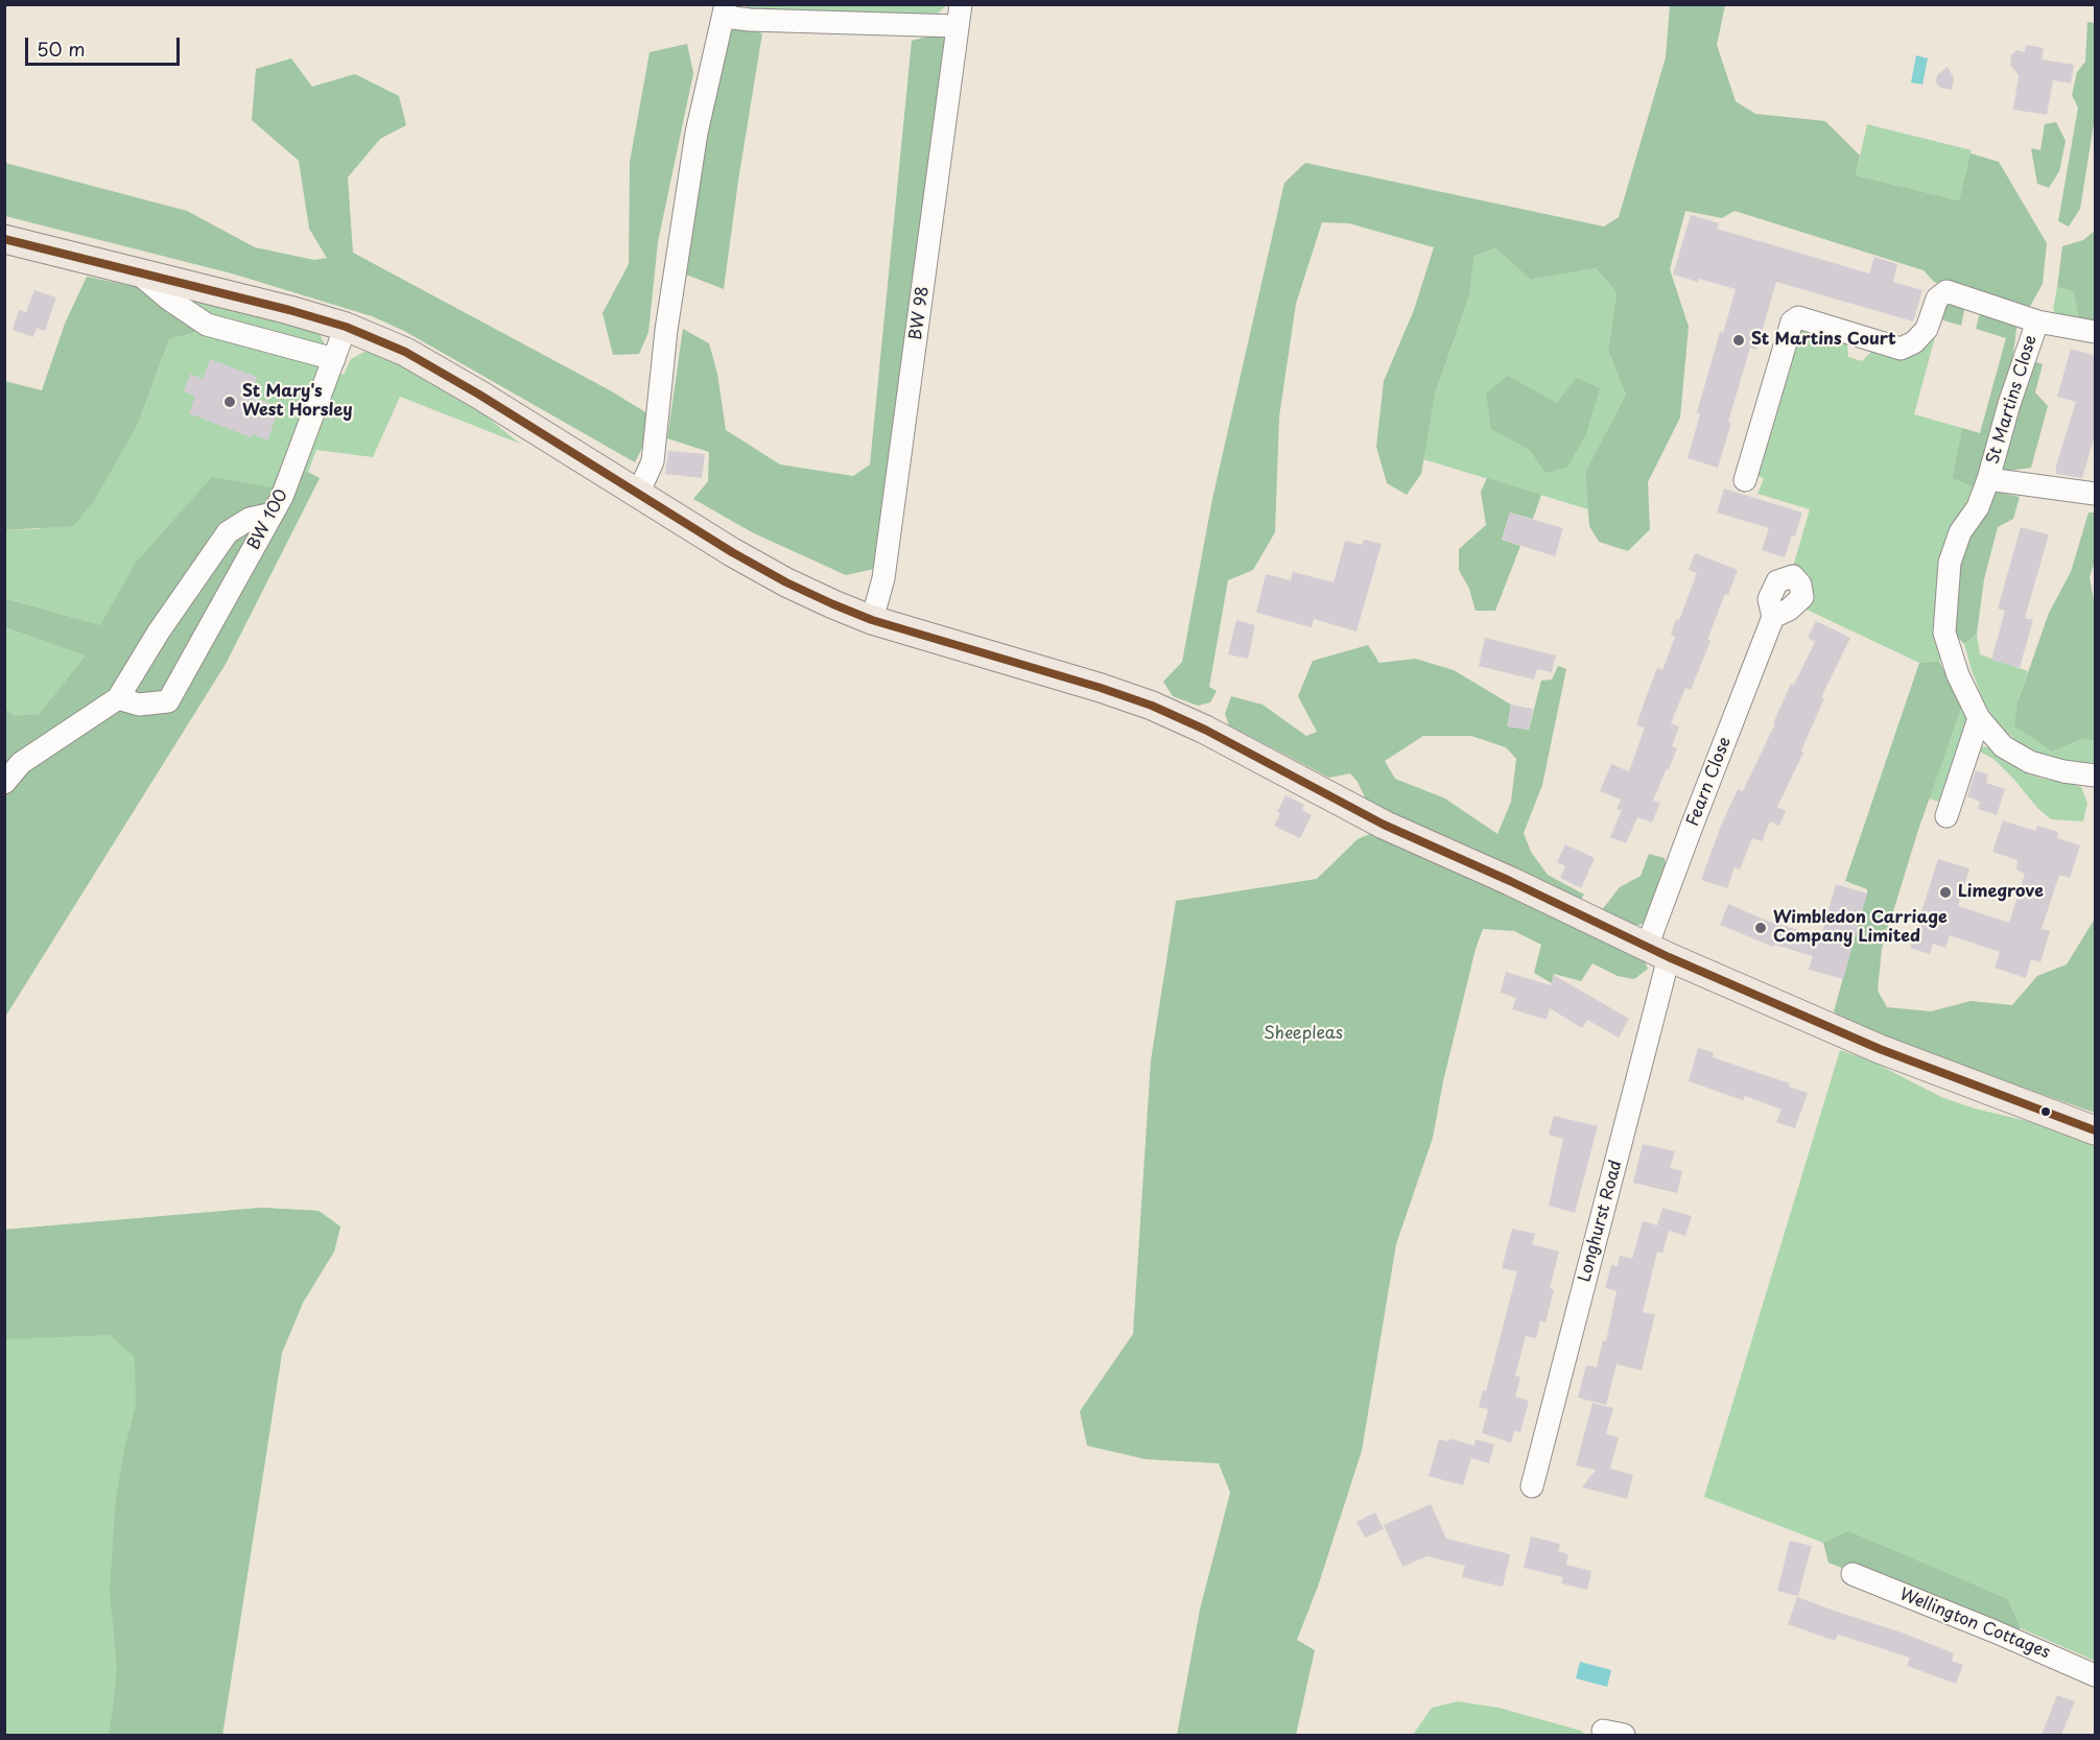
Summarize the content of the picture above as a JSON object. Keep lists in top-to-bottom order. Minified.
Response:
{"streets":{"street":["BW 98","St Martins Close","BW 100","Fearn Close","Longhurst Road","Wellington Cottages"]},"crossings":[["Fearn Close","Longhurst Road"]],"parks":["Sheepleas"],"places":["St Martins Court","St Mary's West Horsley","Limegrove","Wimbledon Carriage Company Limited"],"scale_bar":"50 m"}
